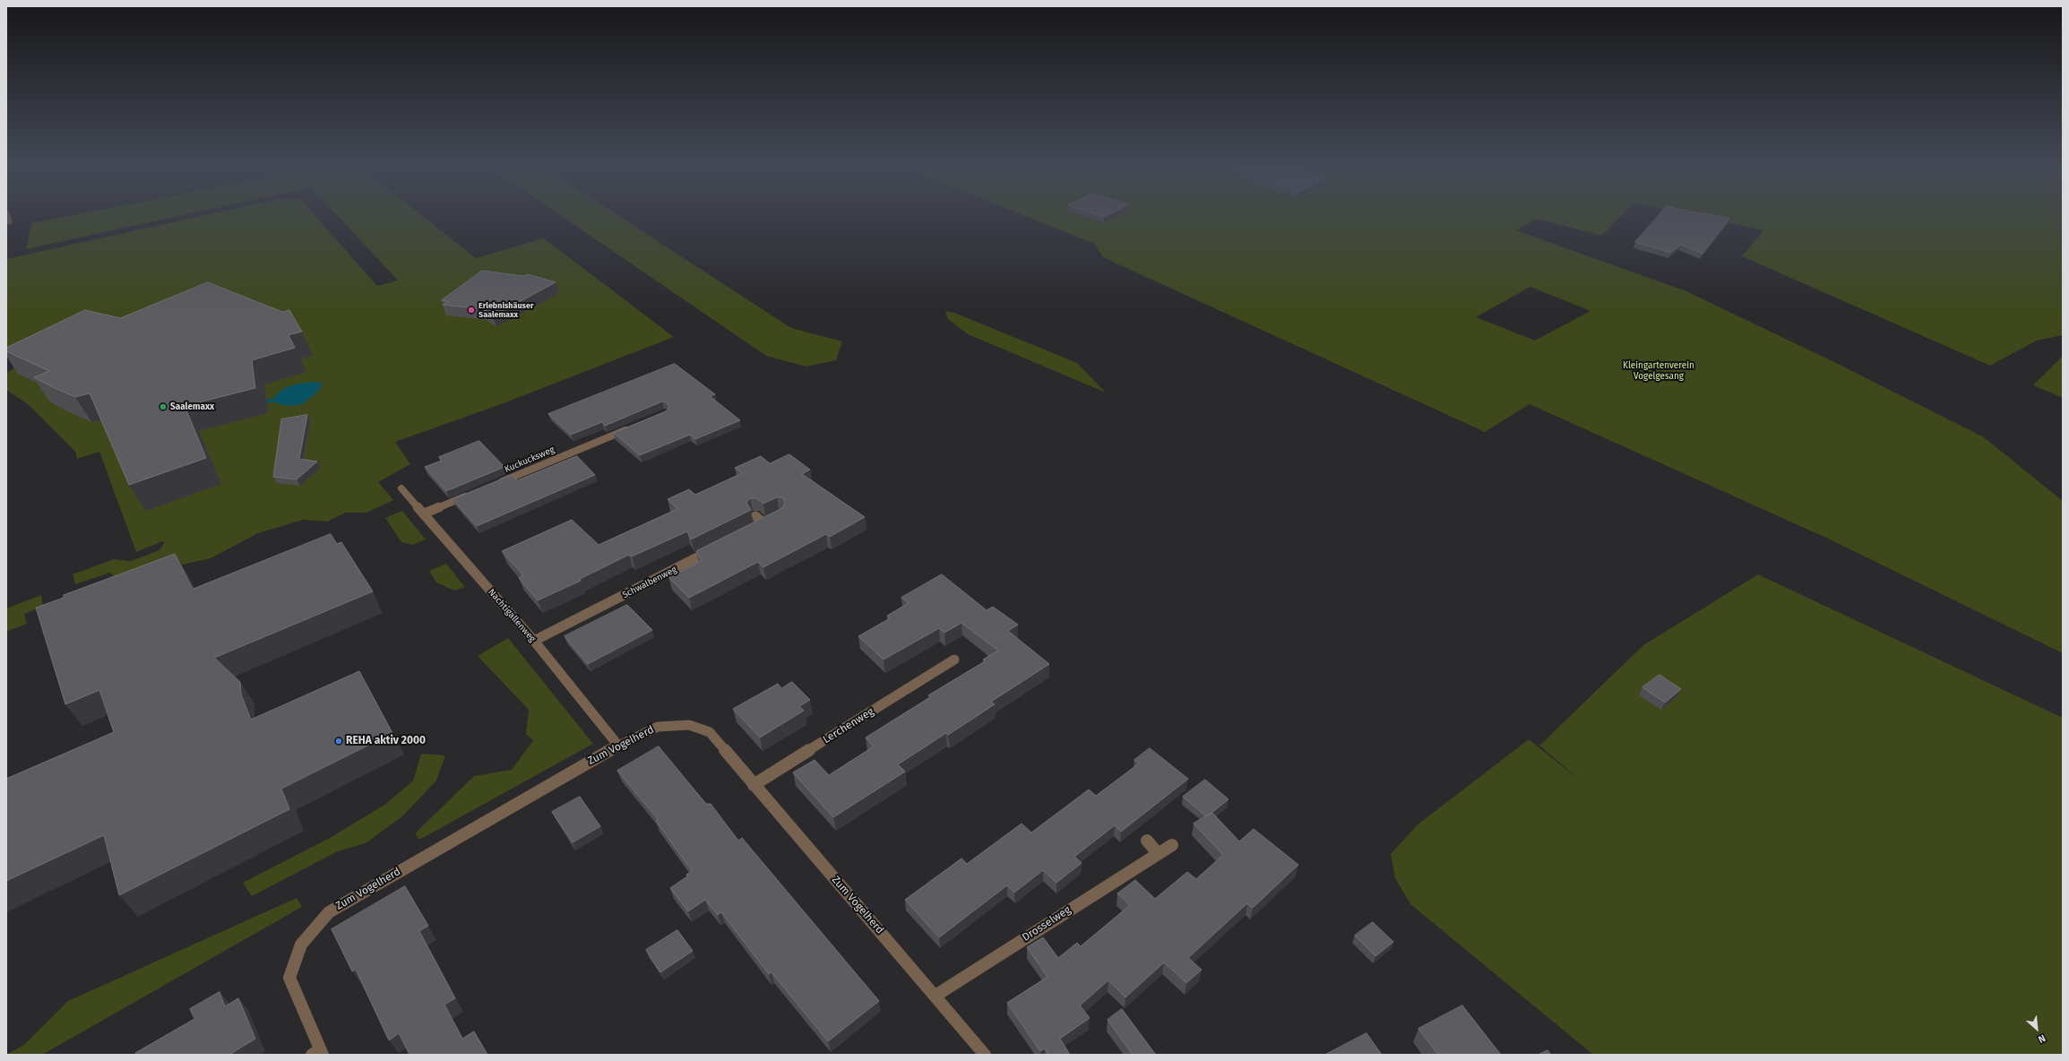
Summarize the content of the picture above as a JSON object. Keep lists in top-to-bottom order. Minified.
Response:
{"streets":{"street":["Kuckucksweg","Schwalbenweg","Nachtigallenweg","Lerchenweg","Zum Vogelherd","Drosselweg"]},"crossings":[["Schwalbenweg","Nachtigallenweg"],["Nachtigallenweg","Zum Vogelherd"],["Lerchenweg","Zum Vogelherd"],["Zum Vogelherd","Drosselweg"]],"parks":["Kleingartenverein Vogelgesang"],"places":["Erlebnishäuser Saalemaxx","Saalemaxx","REHA aktiv 2000"],"north":"bottom right"}
